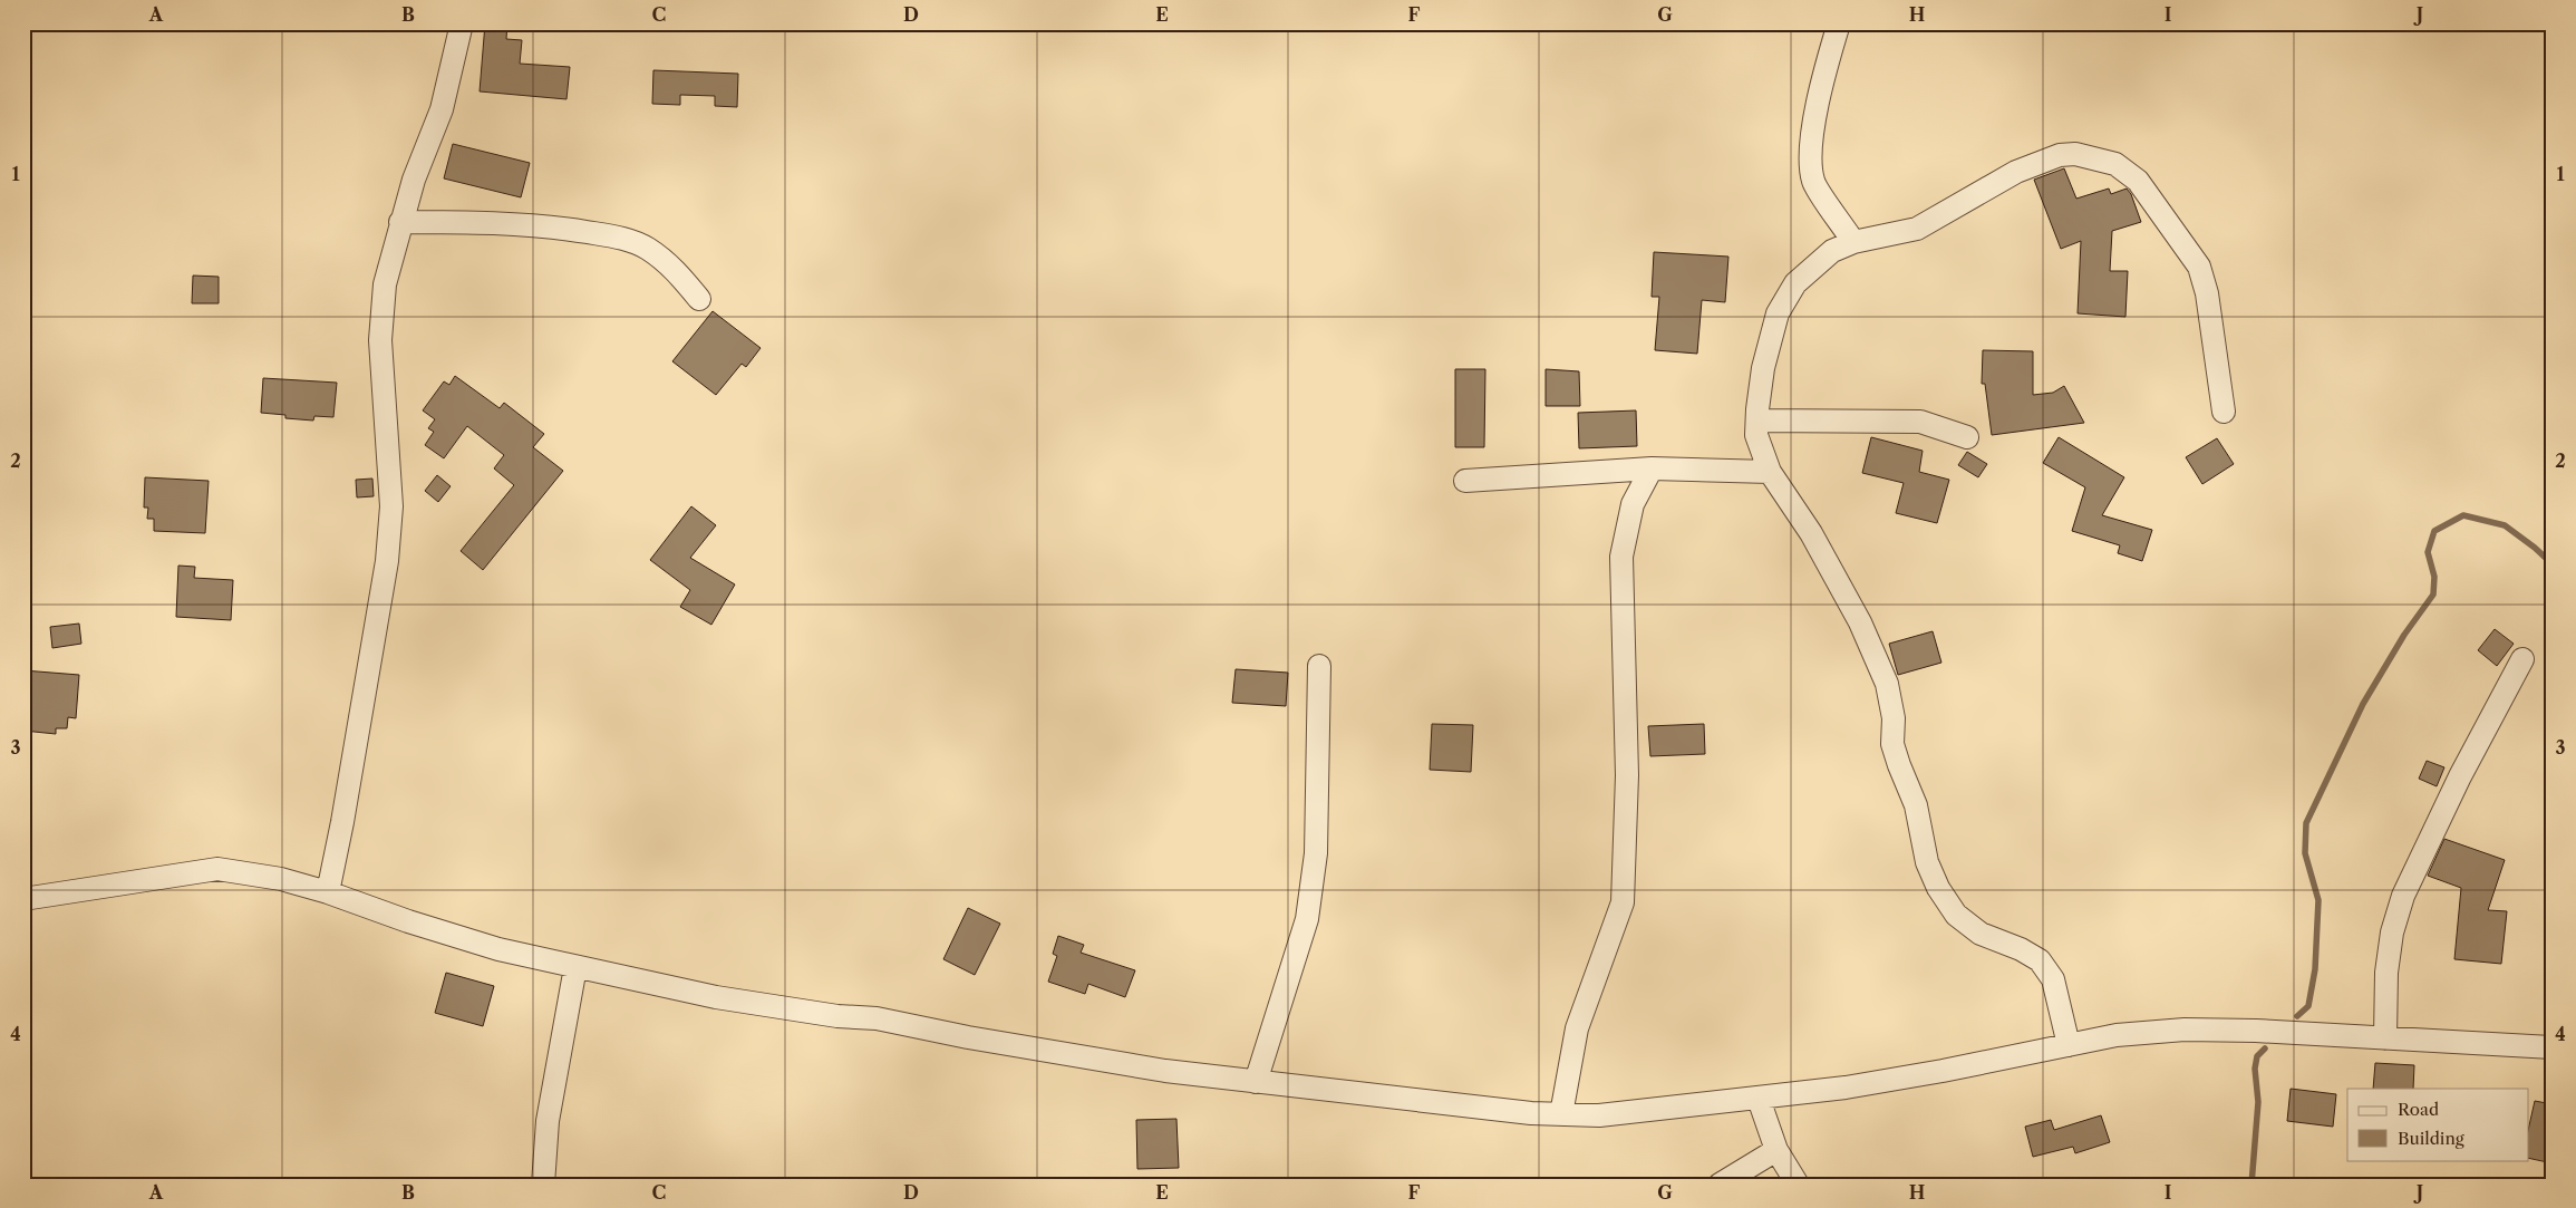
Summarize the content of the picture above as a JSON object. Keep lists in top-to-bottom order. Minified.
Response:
{"legend":["Road","Building"],"grid":{"columns":["A","B","C","D","E","F","G","H","I","J"],"rows":["1","2","3","4"]}}
